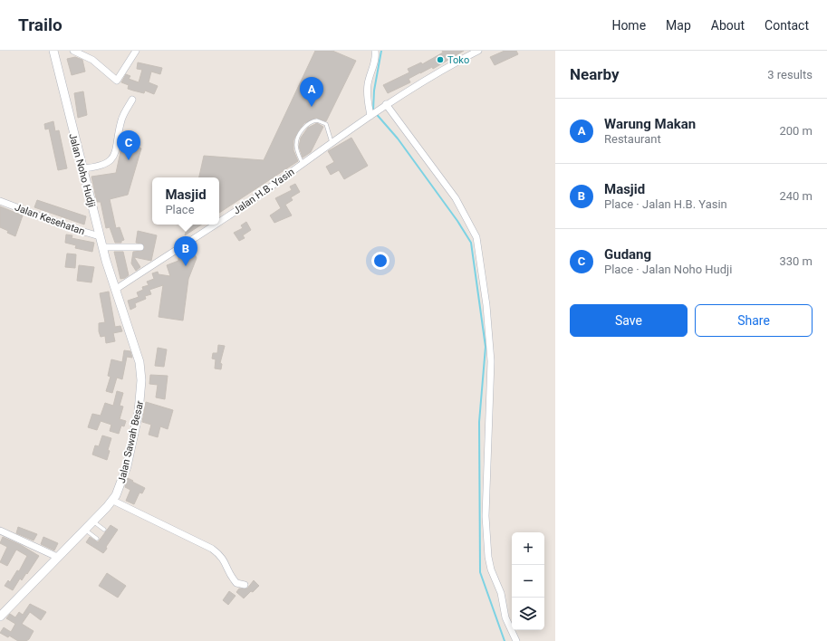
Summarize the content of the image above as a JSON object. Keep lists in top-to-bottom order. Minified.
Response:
{"streets":{"main road":["Jalan Noho Hudji","Jalan Sawah Besar"],"street":["Jalan H.B. Yasin","Jalan Kesehatan"]},"crossings":[["Jalan Noho Hudji","Jalan H.B. Yasin"],["Jalan Noho Hudji","Jalan Kesehatan"],["Jalan Noho Hudji","Jalan Sawah Besar"],["Jalan H.B. Yasin","Jalan Sawah Besar"]],"places":["Toko"],"page":{"header":"Trailo","nav":["Home","Map","About","Contact"],"heading":["Nearby","3 results"],"pins":["A","C","B"],"list":[{"mark":"A","name":"Warung Makan","note":"Restaurant","value":"200 m"},{"mark":"B","name":"Masjid","note":"Place · Jalan H.B. Yasin","value":"240 m"},{"mark":"C","name":"Gudang","note":"Place · Jalan Noho Hudji","value":"330 m"}],"popup":["Masjid","Place"],"buttons":["Save","Share"],"map_buttons":["+","−"]}}
